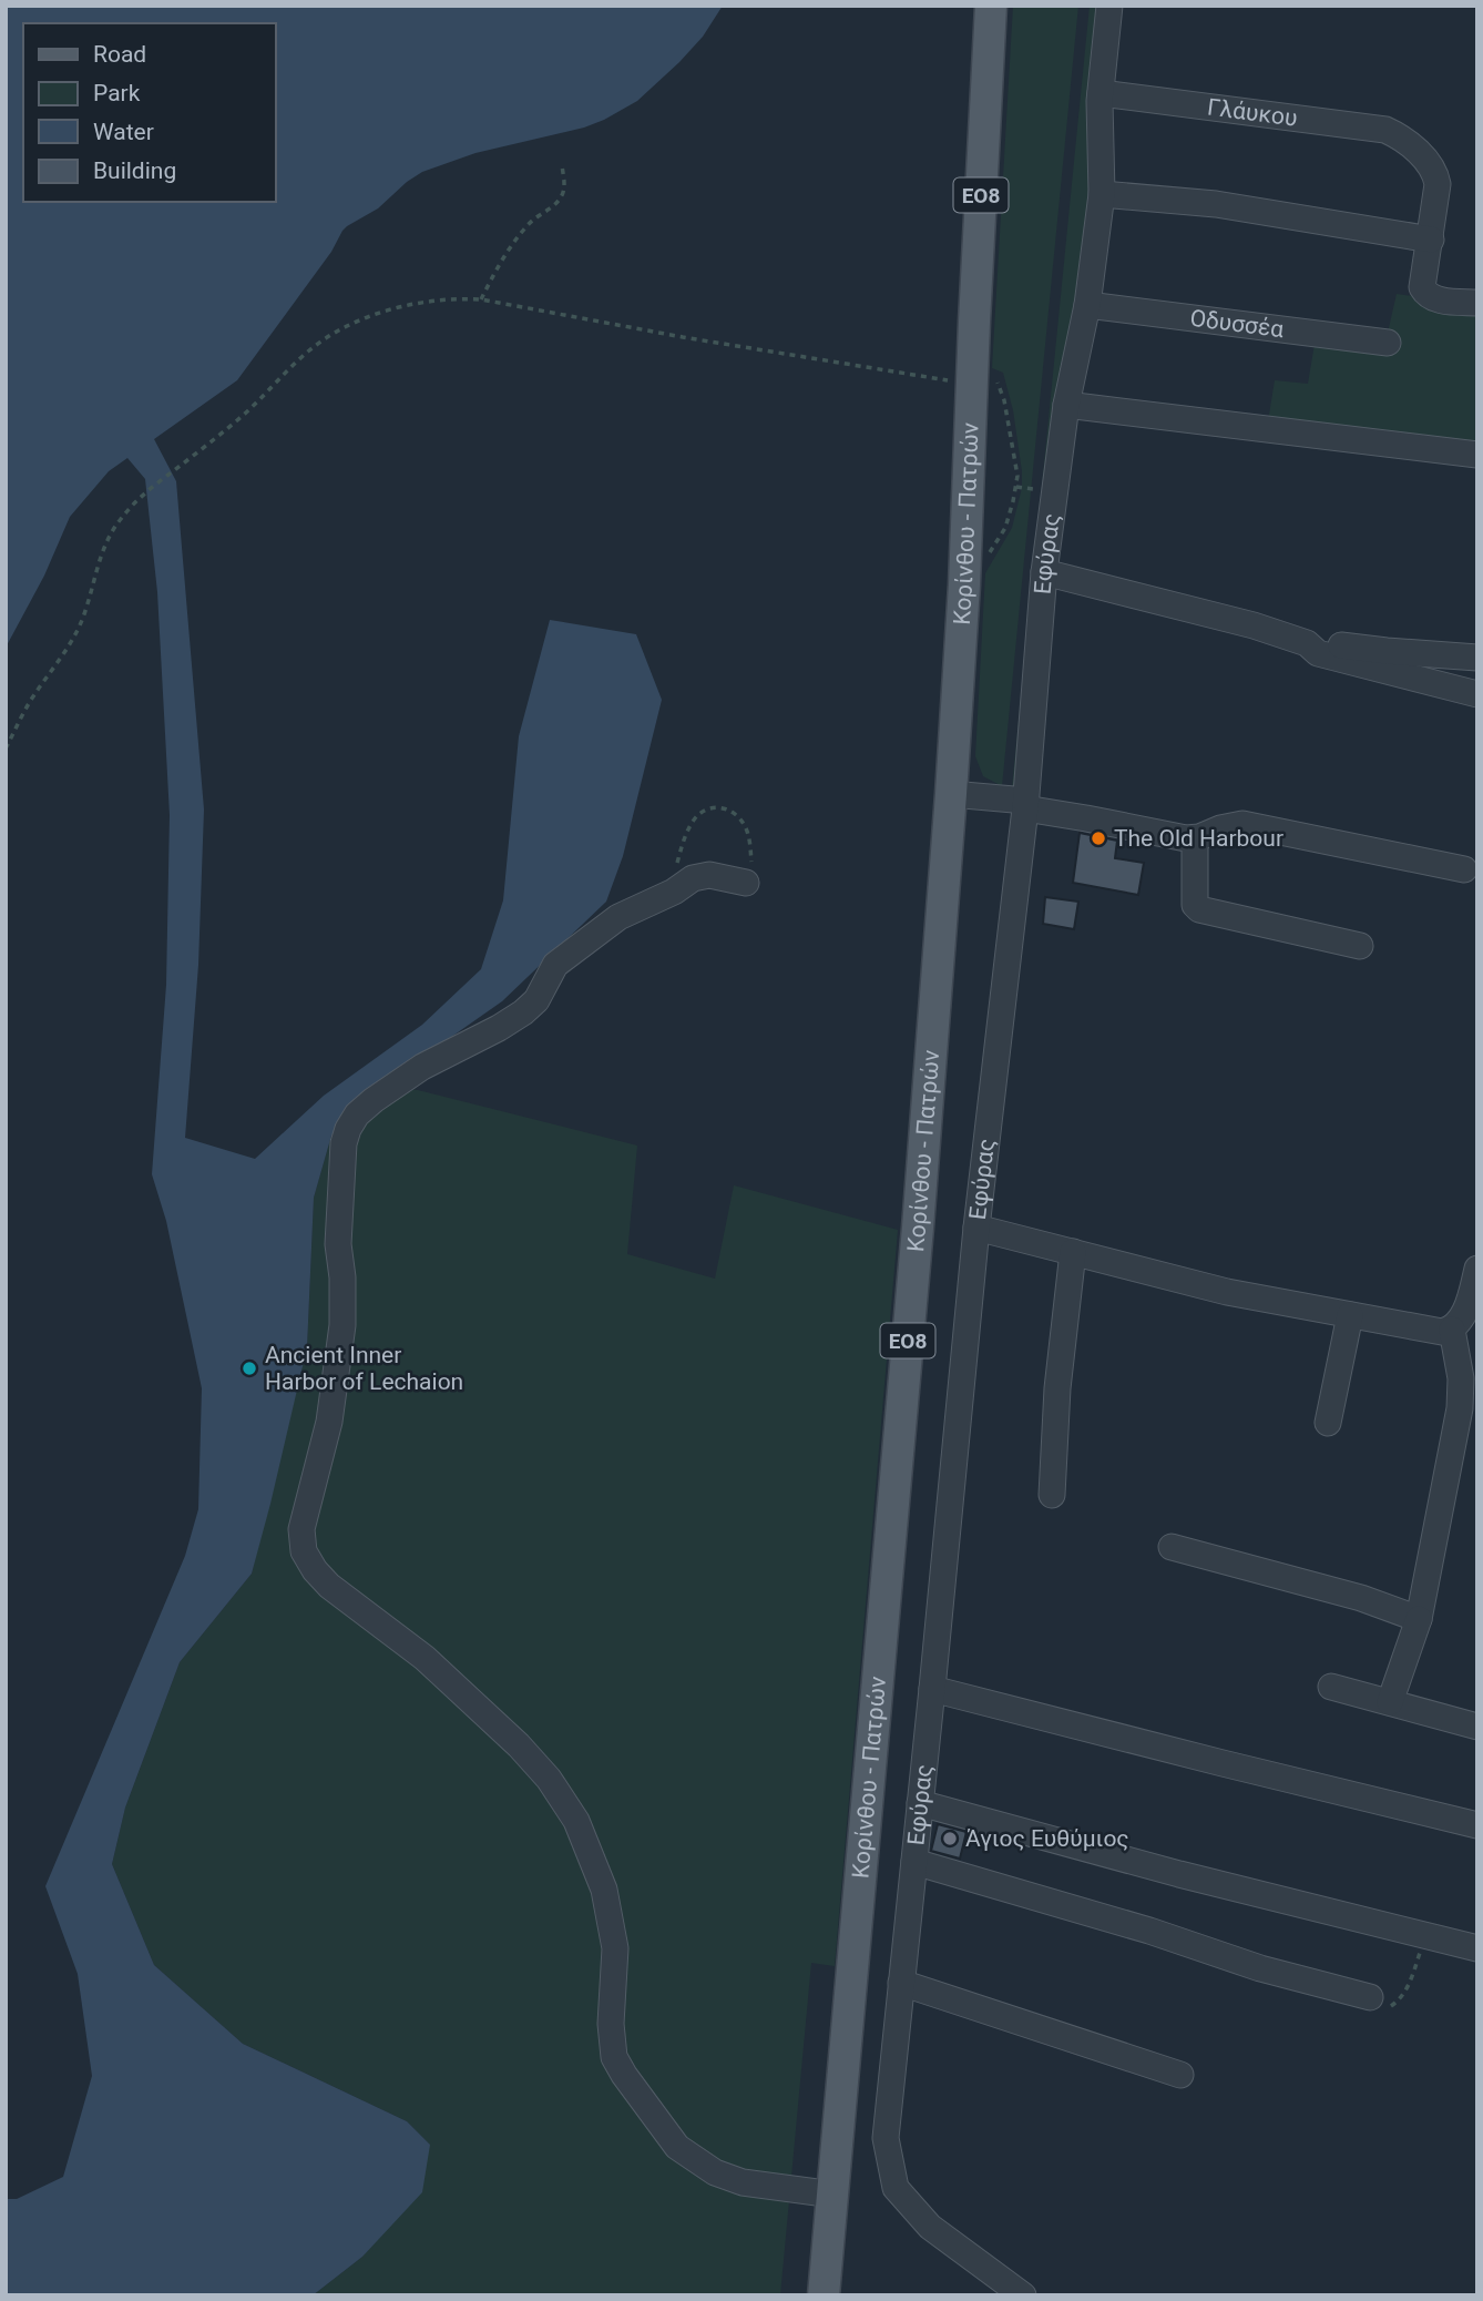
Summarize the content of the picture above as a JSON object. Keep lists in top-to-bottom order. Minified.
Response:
{"streets":{"main road":["ΕΟ8","Κορίνθου - Πατρών"],"street":["Γλάυκου","Οδυσσέα","Εφύρας"]},"crossings":[["Γλάυκου","Εφύρας"],["Οδυσσέα","Εφύρας"]],"places":["The Old Harbour","Ancient Inner Harbor of Lechaion","Άγιος Ευθύμιος"],"legend":["Road","Park","Water","Building"]}
